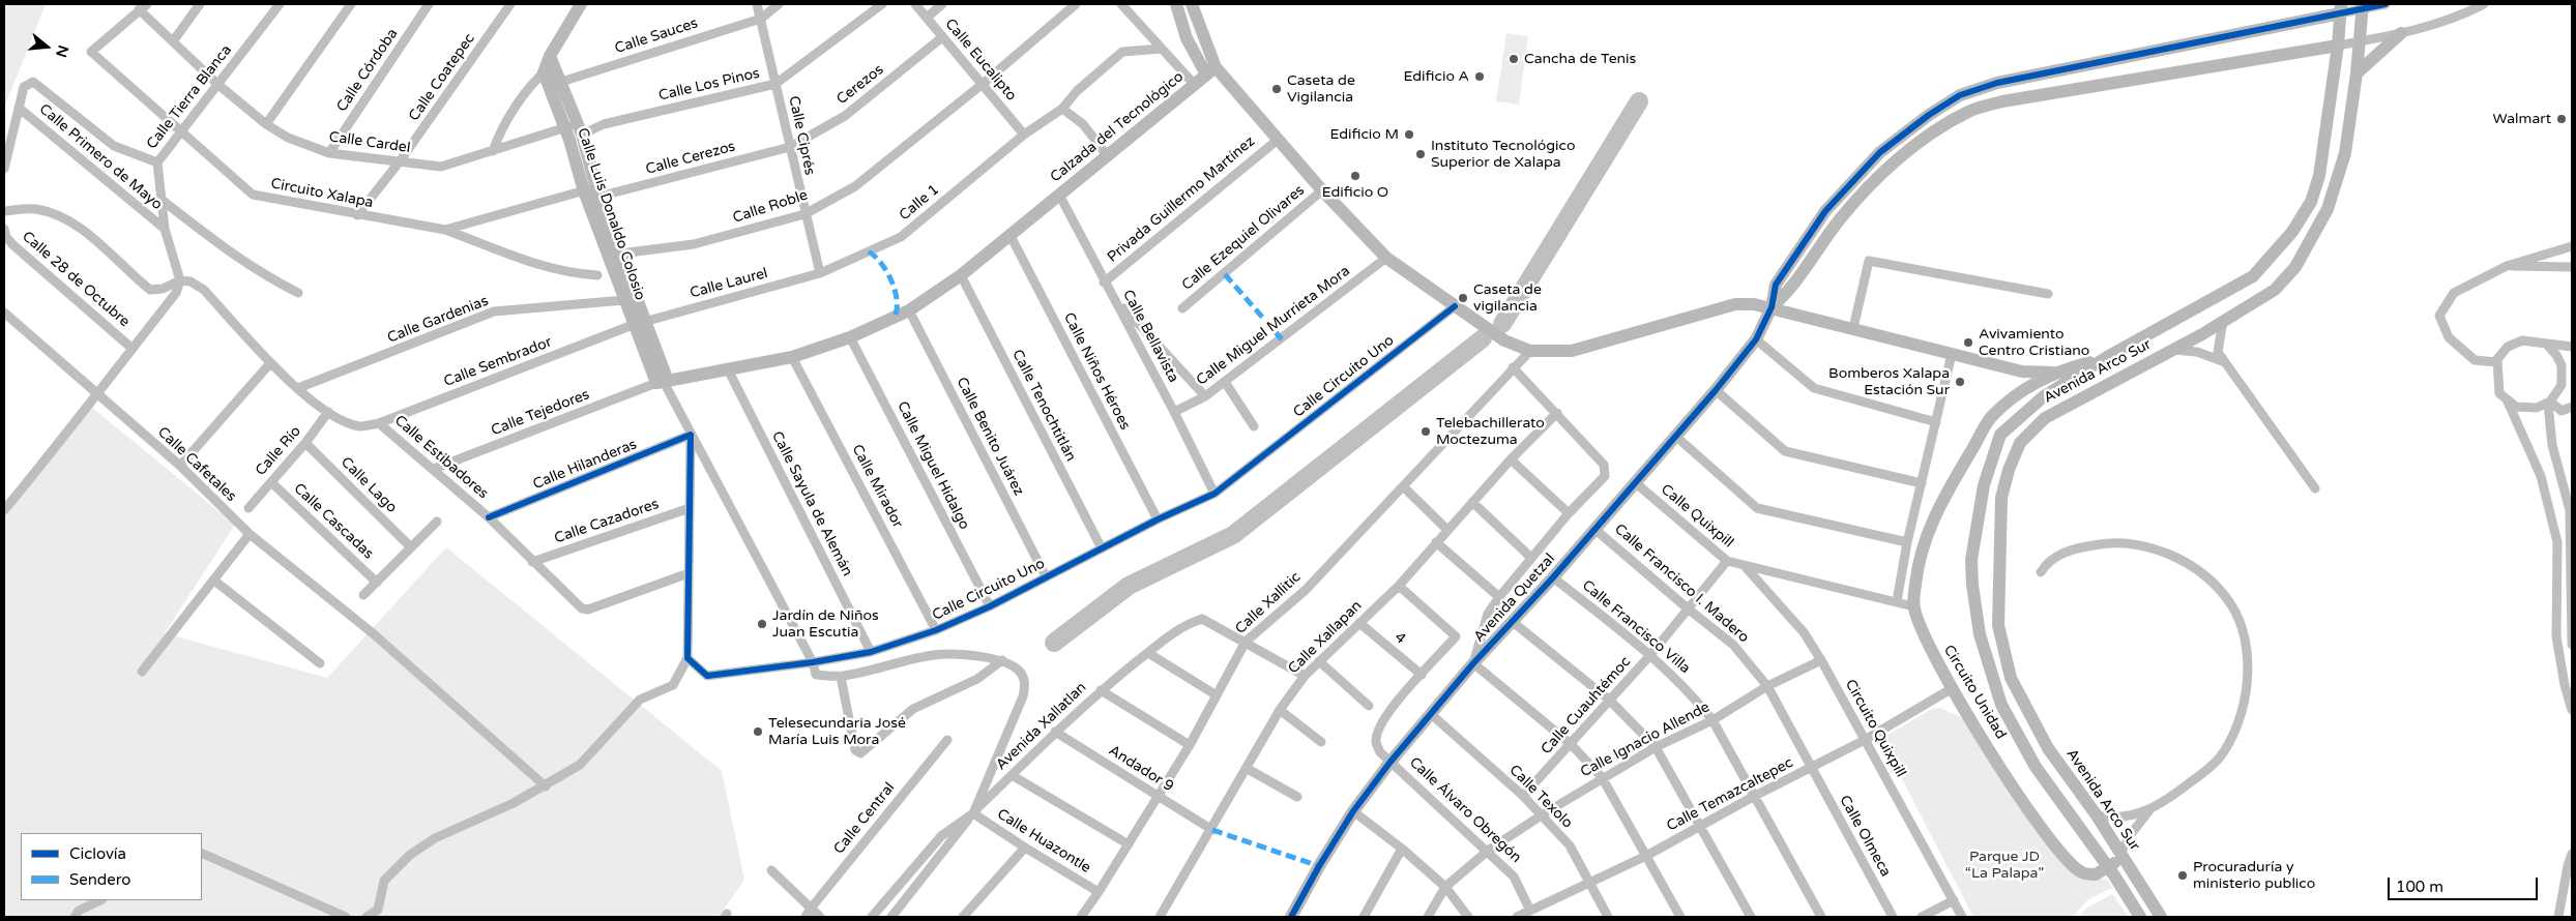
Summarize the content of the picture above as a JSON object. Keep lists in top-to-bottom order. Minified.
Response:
{"streets":{"street":["Calle Sauces","Calle Eucalipto","Calle Córdoba","Calle Coatepec","Calle Los Pinos","Cerezos","Calle Tierra Blanca","Calzada del Tecnológico","Calle Ciprés","Calle Cardel","Calle Primero de Mayo","Calle Cerezos","Circuito Xalapa","Privada Guillermo Martínez","Calle 1","Calle Roble","Calle Luis Donaldo Colosio","Calle Ezequiel Olivares","Calle 28 de Octubre","Calle Laurel","Calle Gardenias","Calle Miguel Murrieta Mora","Calle Bellavista","Calle Sembrador","Calle Niños Héroes","Avenida Arco Sur","Calle Circuito Uno","Calle Tenochtitlán","Calle Tejedores","Calle Benito Juárez","Calle Río","Calle Estibadores","Calle Cafetales","Calle Hilanderas","Calle Miguel Hidalgo","Calle Lago","Calle Mirador","Calle Sayula de Alemán","Calle Quixpill","Calle Cascadas","Calle Cazadores","Calle Francisco I. Madero","Avenida Quetzal","Calle Xallitic","Calle Francisco Villa","Calle Xallapan","4","Circuito Unidad","Calle Cuauhtémoc","Avenida Xallatlan","Circuito Quixpill","Calle Ignacio Allende","Andador 9","Calle Temazcaltepec","Calle Texolo","Calle Álvaro Obregón","Calle Central","Calle Olmeca","Calle Huazontle"]},"crossings":[["Calle Sauces","Calle Ciprés"],["Calle Sauces","Calle Luis Donaldo Colosio"],["Calle Eucalipto","Cerezos"],["Calle Eucalipto","Calle 1"],["Calle Eucalipto","Calle Roble"],["Calle Córdoba","Calle Cardel"],["Calle Coatepec","Calle Cardel"],["Calle Coatepec","Circuito Xalapa"],["Calle Los Pinos","Calle Ciprés"],["Calle Los Pinos","Calle Cardel"],["Calle Los Pinos","Calle Luis Donaldo Colosio"],["Cerezos","Calle Ciprés"],["Cerezos","Calle Cerezos"],["Calle Tierra Blanca","Calle Cardel"],["Calle Tierra Blanca","Calle Primero de Mayo"],["Calle Tierra Blanca","Circuito Xalapa"],["Calzada del Tecnológico","Calle Luis Donaldo Colosio"],["Calzada del Tecnológico","Calle Bellavista"],["Calzada del Tecnológico","Calle Niños Héroes"],["Calzada del Tecnológico","Calle Tenochtitlán"],["Calzada del Tecnológico","Calle Tejedores"],["Calzada del Tecnológico","Calle Benito Juárez"],["Calzada del Tecnológico","Calle Miguel Hidalgo"],["Calzada del Tecnológico","Calle Mirador"],["Calzada del Tecnológico","Calle Sayula de Alemán"],["Calle Ciprés","Calle Cerezos"],["Calle Ciprés","Calle 1"],["Calle Ciprés","Calle Roble"],["Calle Ciprés","Calle Laurel"],["Calle Cardel","Circuito Xalapa"],["Calle Cardel","Calle Luis Donaldo Colosio"],["Calle Cerezos","Circuito Xalapa"],["Calle Cerezos","Calle Luis Donaldo Colosio"],["Circuito Xalapa","Calle Luis Donaldo Colosio"],["Privada Guillermo Martínez","Calle Bellavista"],["Calle 1","Calle Laurel"],["Calle Roble","Calle Luis Donaldo Colosio"],["Calle Luis Donaldo Colosio","Calle Laurel"],["Calle Luis Donaldo Colosio","Calle Gardenias"],["Calle Luis Donaldo Colosio","Calle Sembrador"],["Calle Luis Donaldo Colosio","Calle Circuito Uno"],["Calle Luis Donaldo Colosio","Calle Tejedores"],["Calle Luis Donaldo Colosio","Calle Hilanderas"],["Calle Laurel","Calle Sembrador"],["Calle Miguel Murrieta Mora","Calle Bellavista"],["Calle Bellavista","Calle Circuito Uno"],["Calle Sembrador","Calle Río"],["Calle Sembrador","Calle Estibadores"],["Calle Niños Héroes","Calle Circuito Uno"],["Avenida Arco Sur","Circuito Unidad"],["Calle Circuito Uno","Calle Tenochtitlán"],["Calle Circuito Uno","Calle Benito Juárez"],["Calle Circuito Uno","Calle Miguel Hidalgo"],["Calle Circuito Uno","Calle Mirador"],["Calle Circuito Uno","Calle Sayula de Alemán"],["Calle Tejedores","Calle Estibadores"],["Calle Río","Calle Lago"],["Calle Río","Calle Cascadas"],["Calle Estibadores","Calle Hilanderas"],["Calle Estibadores","Calle Cazadores"],["Calle Quixpill","Avenida Quetzal"],["Calle Quixpill","Circuito Unidad"],["Calle Quixpill","Calle Cuauhtémoc"],["Calle Quixpill","Circuito Quixpill"],["Calle Francisco I. Madero","Avenida Quetzal"],["Calle Francisco I. Madero","Calle Cuauhtémoc"],["Calle Francisco I. Madero","Calle Ignacio Allende"],["Calle Francisco I. Madero","Calle Temazcaltepec"],["Calle Francisco I. Madero","Calle Olmeca"],["Avenida Quetzal","Calle Francisco Villa"],["Avenida Quetzal","Calle Texolo"],["Avenida Quetzal","Calle Álvaro Obregón"],["Calle Xallitic","Avenida Xallatlan"],["Calle Xallitic","Andador 9"],["Calle Xallitic","Calle Huazontle"],["Calle Francisco Villa","Calle Cuauhtémoc"],["Calle Francisco Villa","Calle Ignacio Allende"],["Calle Francisco Villa","Calle Temazcaltepec"],["Calle Xallapan","4"],["Calle Xallapan","Avenida Xallatlan"],["Calle Xallapan","Andador 9"],["4","Calle Álvaro Obregón"],["Circuito Unidad","Calle Temazcaltepec"],["Calle Cuauhtémoc","Calle Texolo"],["Avenida Xallatlan","Andador 9"],["Avenida Xallatlan","Calle Huazontle"],["Circuito Quixpill","Calle Ignacio Allende"],["Circuito Quixpill","Calle Temazcaltepec"],["Calle Ignacio Allende","Calle Texolo"],["Calle Ignacio Allende","Calle Álvaro Obregón"],["Calle Temazcaltepec","Calle Texolo"],["Calle Temazcaltepec","Calle Álvaro Obregón"],["Calle Temazcaltepec","Calle Olmeca"]],"parks":["Parque JD “La Palapa\""],"places":["Cancha de Tenis","Edificio A","Caseta de Vigilancia","Walmart","Edificio M","Instituto Tecnológico Superior de Xalapa","Edificio O","Caseta de vigilancia","Avivamiento Centro Cristiano","Bomberos Xalapa Estación Sur","Telebachillerato Moctezuma","Jardín de Niños Juan Escutia","Telesecundaria José María Luis Mora","Procuraduría y ministerio publico"],"legend":["Ciclovía","Sendero"],"scale_bar":"100 m","north":"right"}
